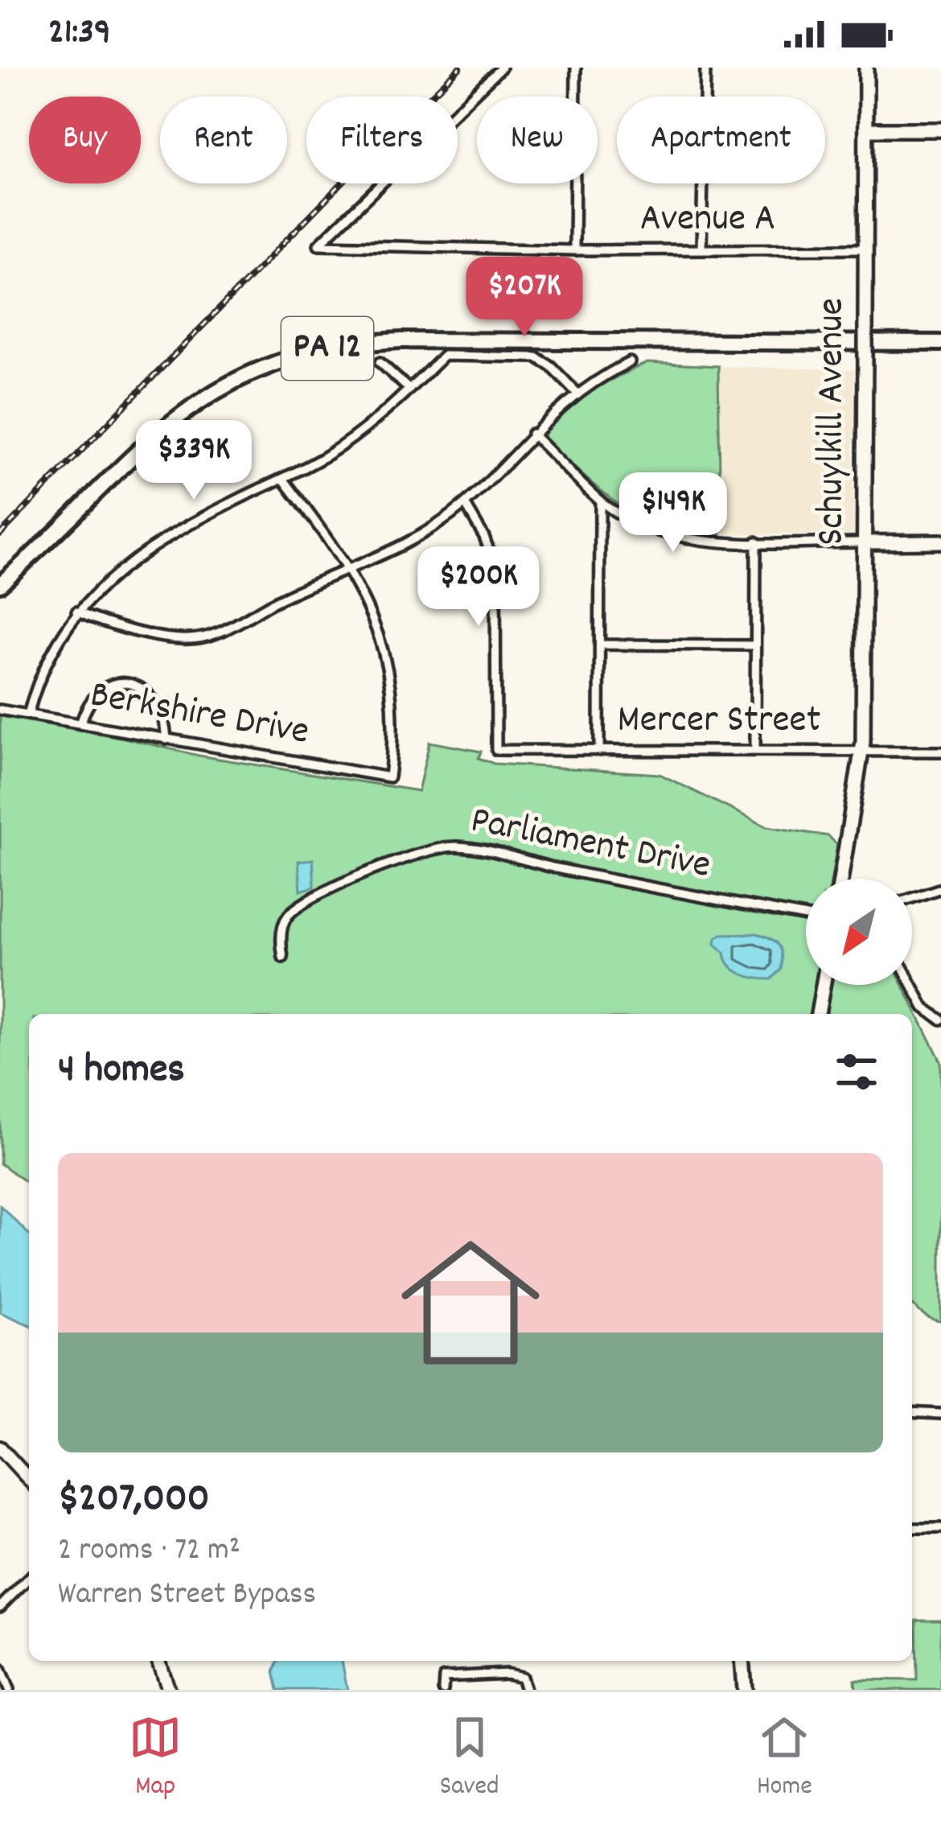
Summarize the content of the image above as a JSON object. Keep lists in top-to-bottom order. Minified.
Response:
{"streets":{"highway":["PA 12"],"main road":["Schuylkill Avenue"],"street":["Avenue A","Berkshire Drive","Mercer Street","Parliament Drive"]},"crossings":[["Avenue A","Schuylkill Avenue"],["Schuylkill Avenue","Mercer Street"]],"north":"bottom left","page":{"status":"21:39","chip":["Buy","Rent","Filters","New","Apartment"],"price":["$207K","$339K","$149K","$200K"],"heading":"4 homes","list":[{"name":"$207,000","note":"2 rooms · 72 m² · Warren Street Bypass"}],"tabs":["Map","Saved","Home"]}}
